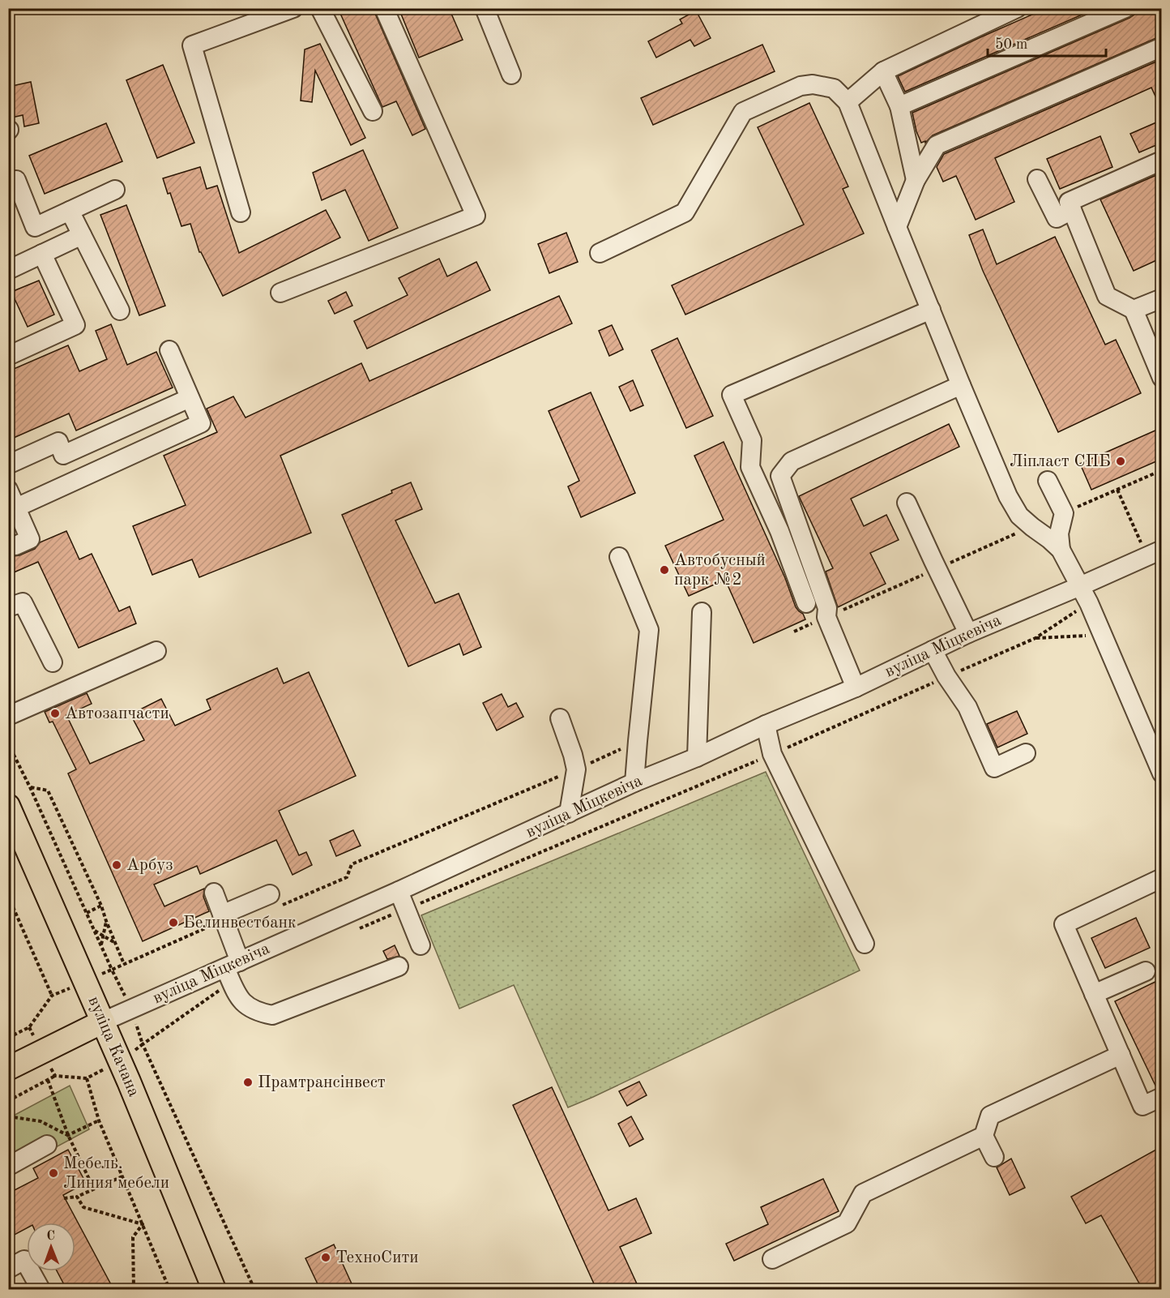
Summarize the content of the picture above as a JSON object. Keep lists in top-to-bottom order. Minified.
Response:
{"streets":{"main road":["вуліца Міцкевіча","вуліца Качана"]},"crossings":[["вуліца Міцкевіча","вуліца Качана"]],"places":["Ліпласт СПБ","Автобусный парк №2","Автозапчасти","Арбуз","Белинвестбанк","Прамтрансінвест","Мебель. Линия мебели","ТехноСити"],"scale_bar":"50 m","north":"top"}
